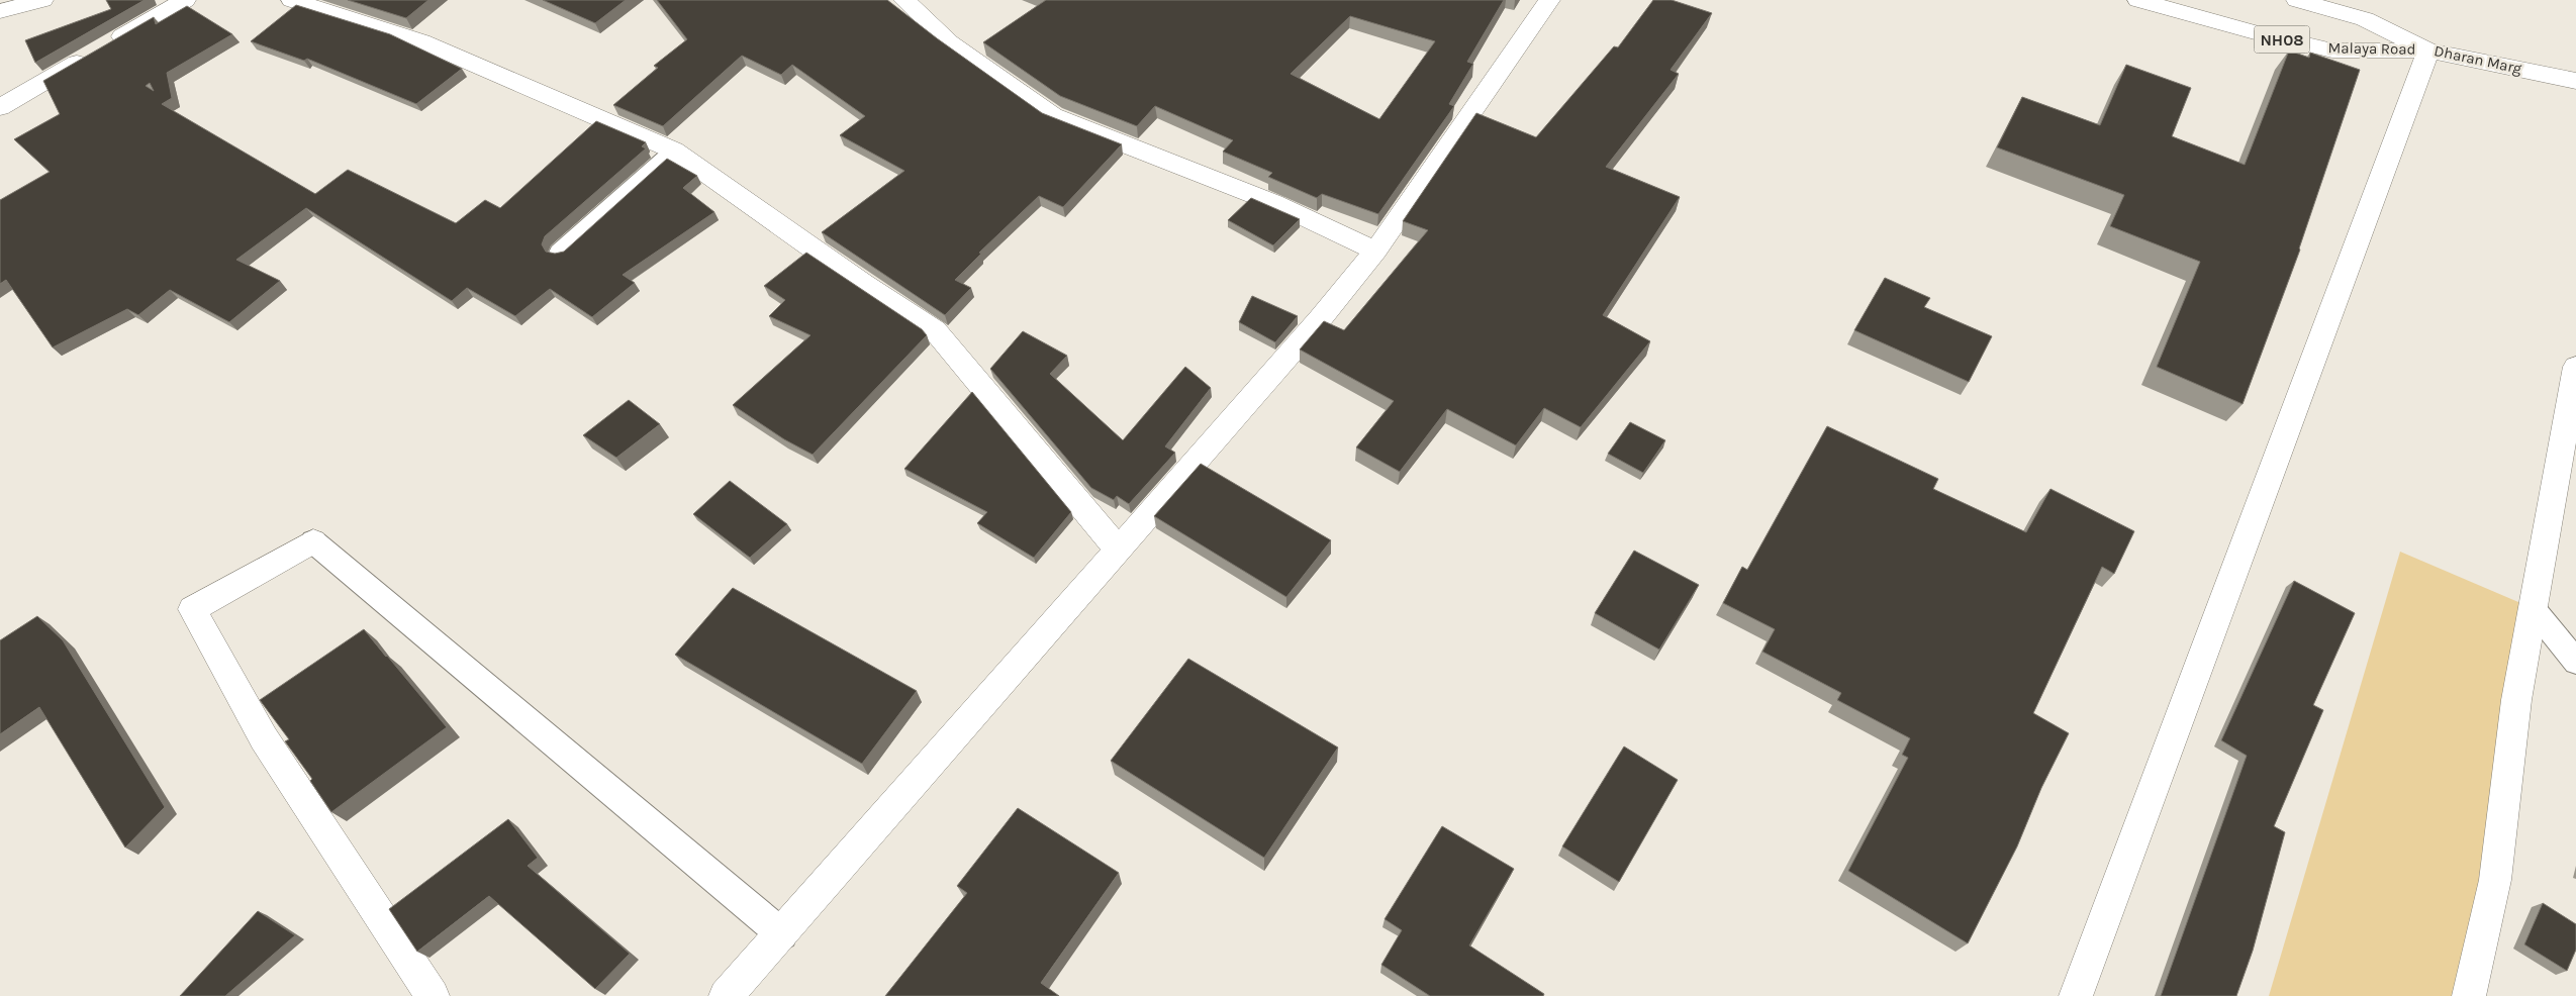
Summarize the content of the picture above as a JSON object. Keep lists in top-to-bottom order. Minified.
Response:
{"streets":{"street":["NH08","Malaya Road","Dharan Marg"]},"crossings":[["Malaya Road","Dharan Marg"]]}
